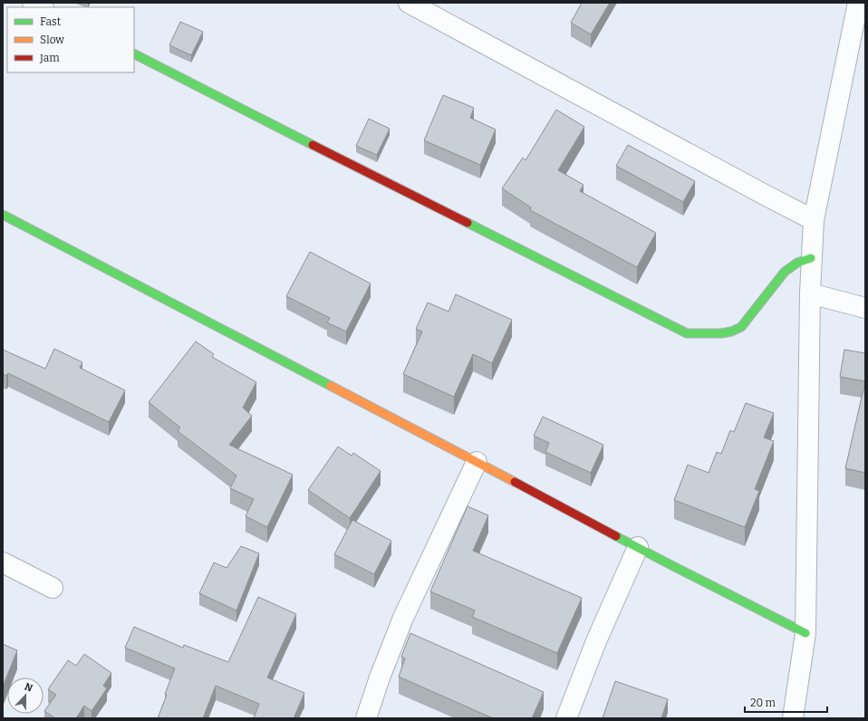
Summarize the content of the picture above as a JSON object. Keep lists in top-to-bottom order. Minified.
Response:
{"legend":["Fast","Slow","Jam"],"scale_bar":"20 m","north":"top"}
